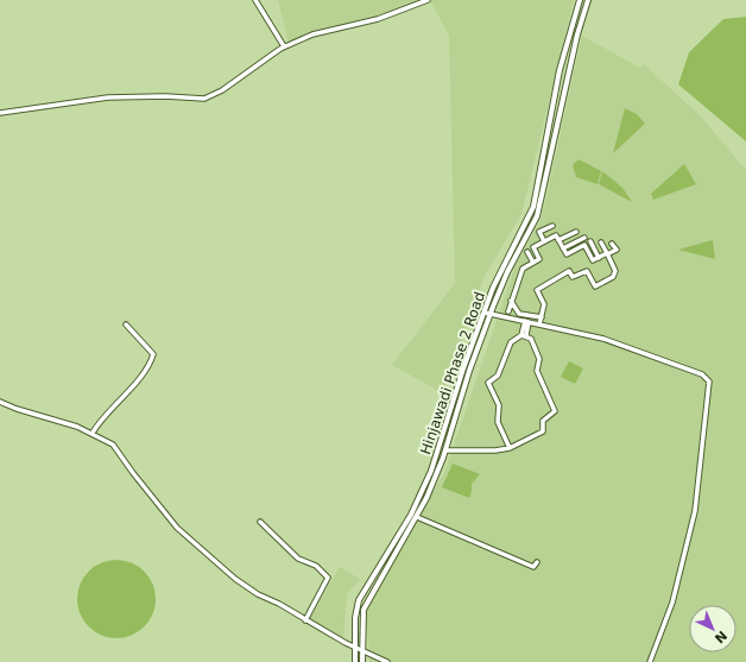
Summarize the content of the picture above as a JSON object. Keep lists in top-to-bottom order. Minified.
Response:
{"streets":{"main road":["Hinjawadi Phase 2 Road"]},"north":"bottom right"}
